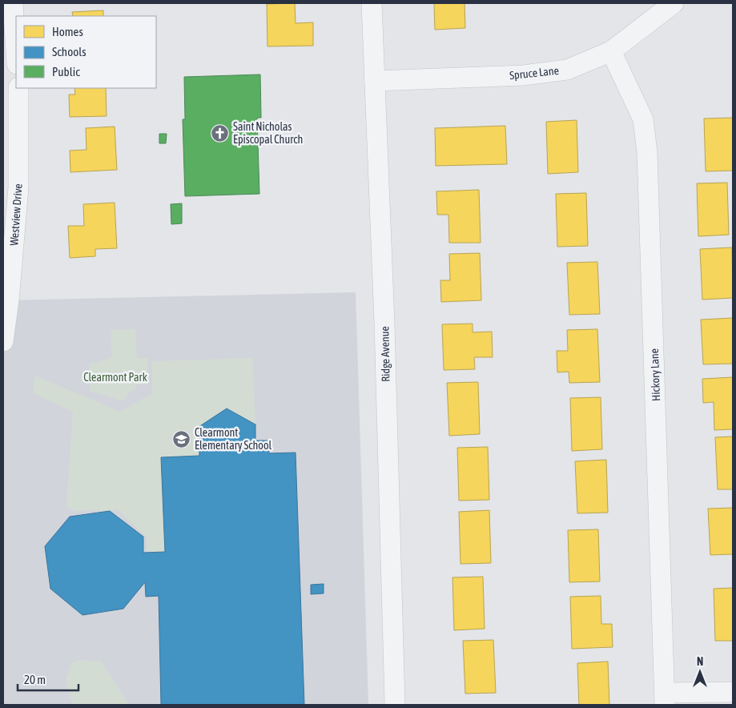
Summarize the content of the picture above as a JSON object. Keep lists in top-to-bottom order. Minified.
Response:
{"streets":{"street":["Spruce Lane","Westview Drive","Ridge Avenue","Hickory Lane"]},"crossings":[["Spruce Lane","Ridge Avenue"],["Spruce Lane","Hickory Lane"]],"parks":["Clearmont Park"],"places":{"church":["Saint Nicholas Episcopal Church"],"school or university":["Clearmont Elementary School"]},"legend":["Homes","Schools","Public"],"scale_bar":"20 m","north":"top"}
